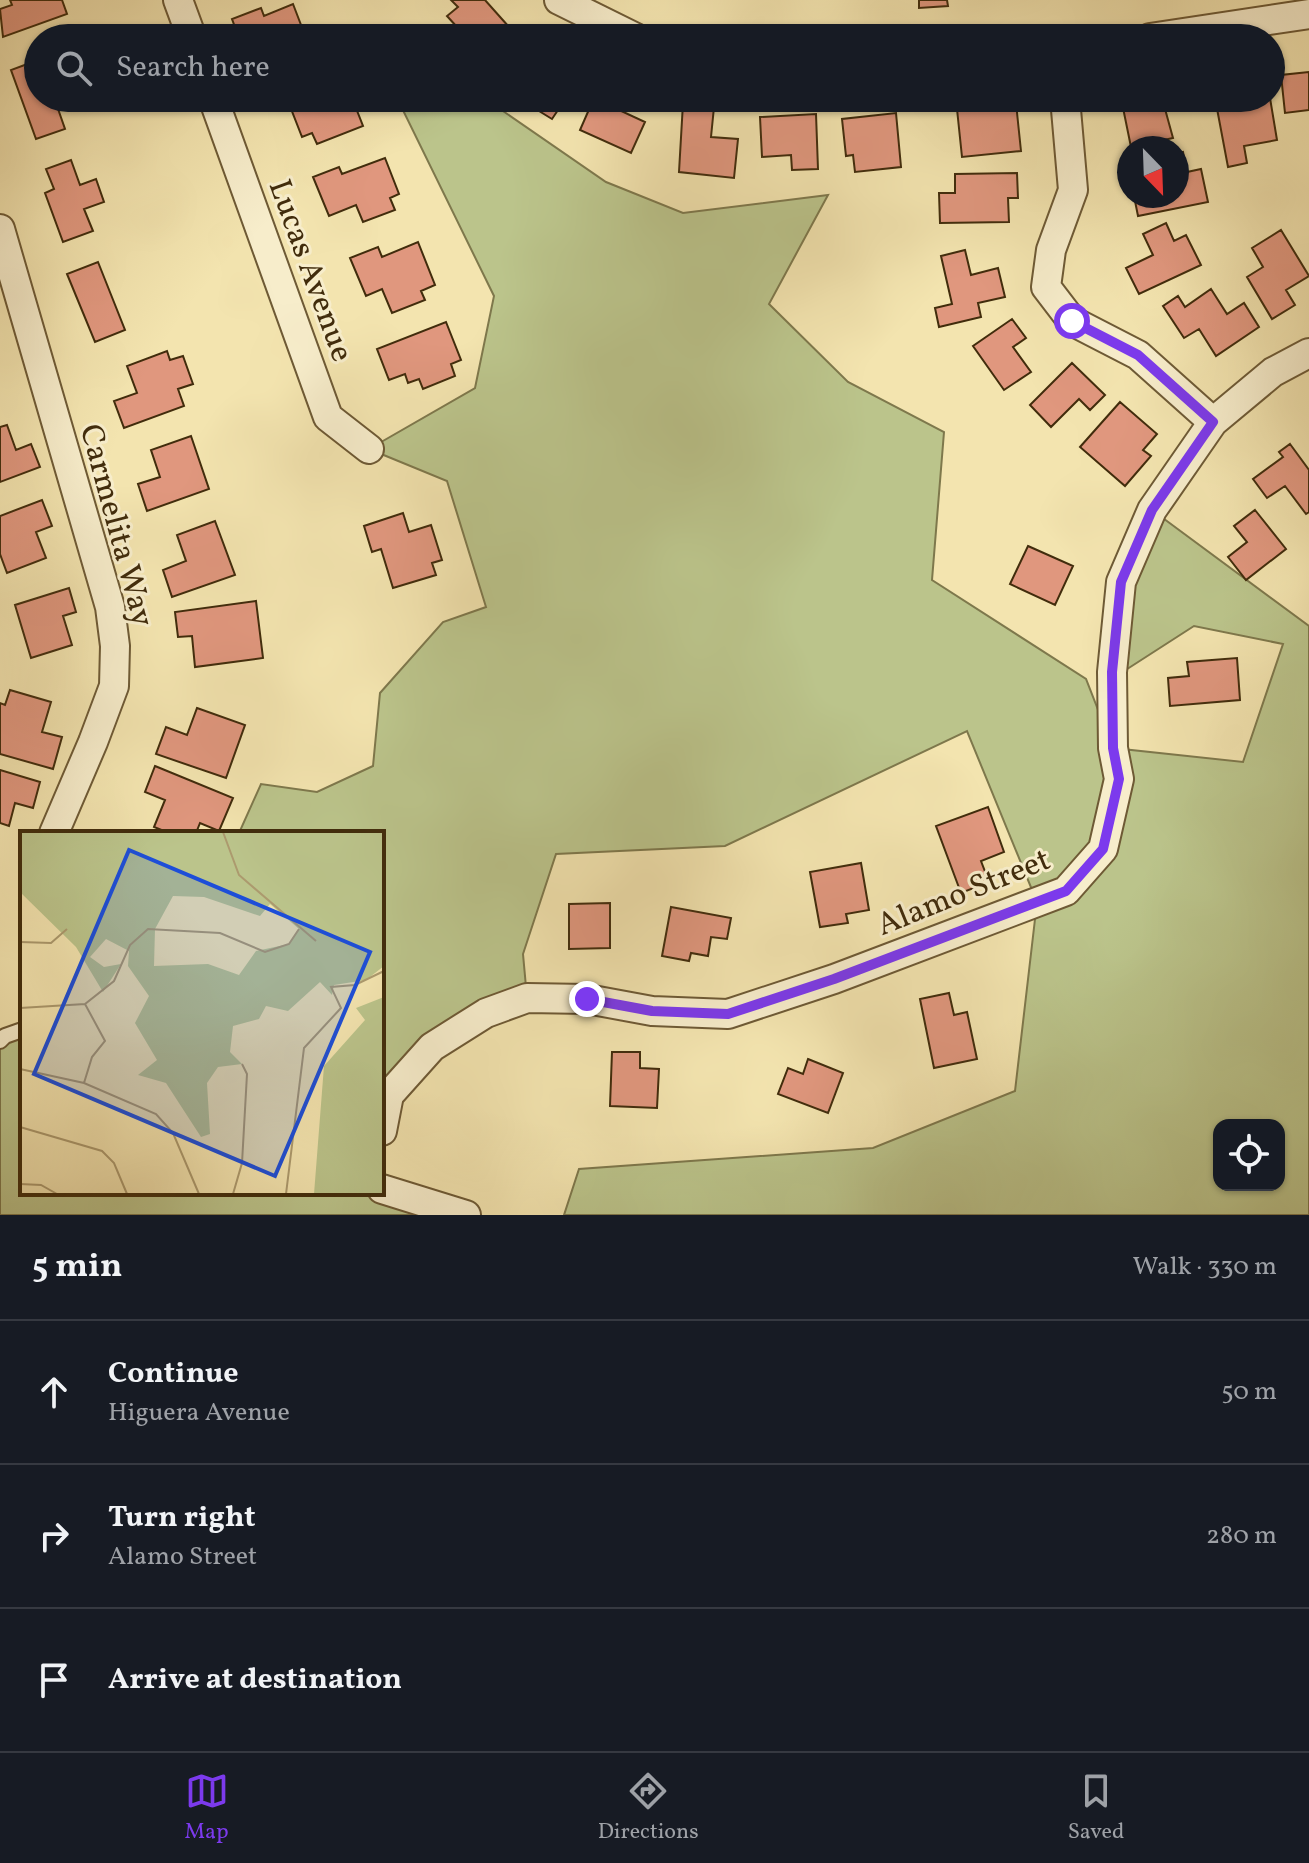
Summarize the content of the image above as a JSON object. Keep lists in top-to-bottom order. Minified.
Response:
{"streets":{"street":["Lucas Avenue","Carmelita Way","Alamo Street"]},"north":"bottom right","page":{"search":"Search here","heading":["5 min","Walk · 330 m"],"list":[["Continue","Higuera Avenue","50 m"],["Turn right","Alamo Street","280 m"],"Arrive at destination"],"nav":["Map","Directions","Saved"]}}
